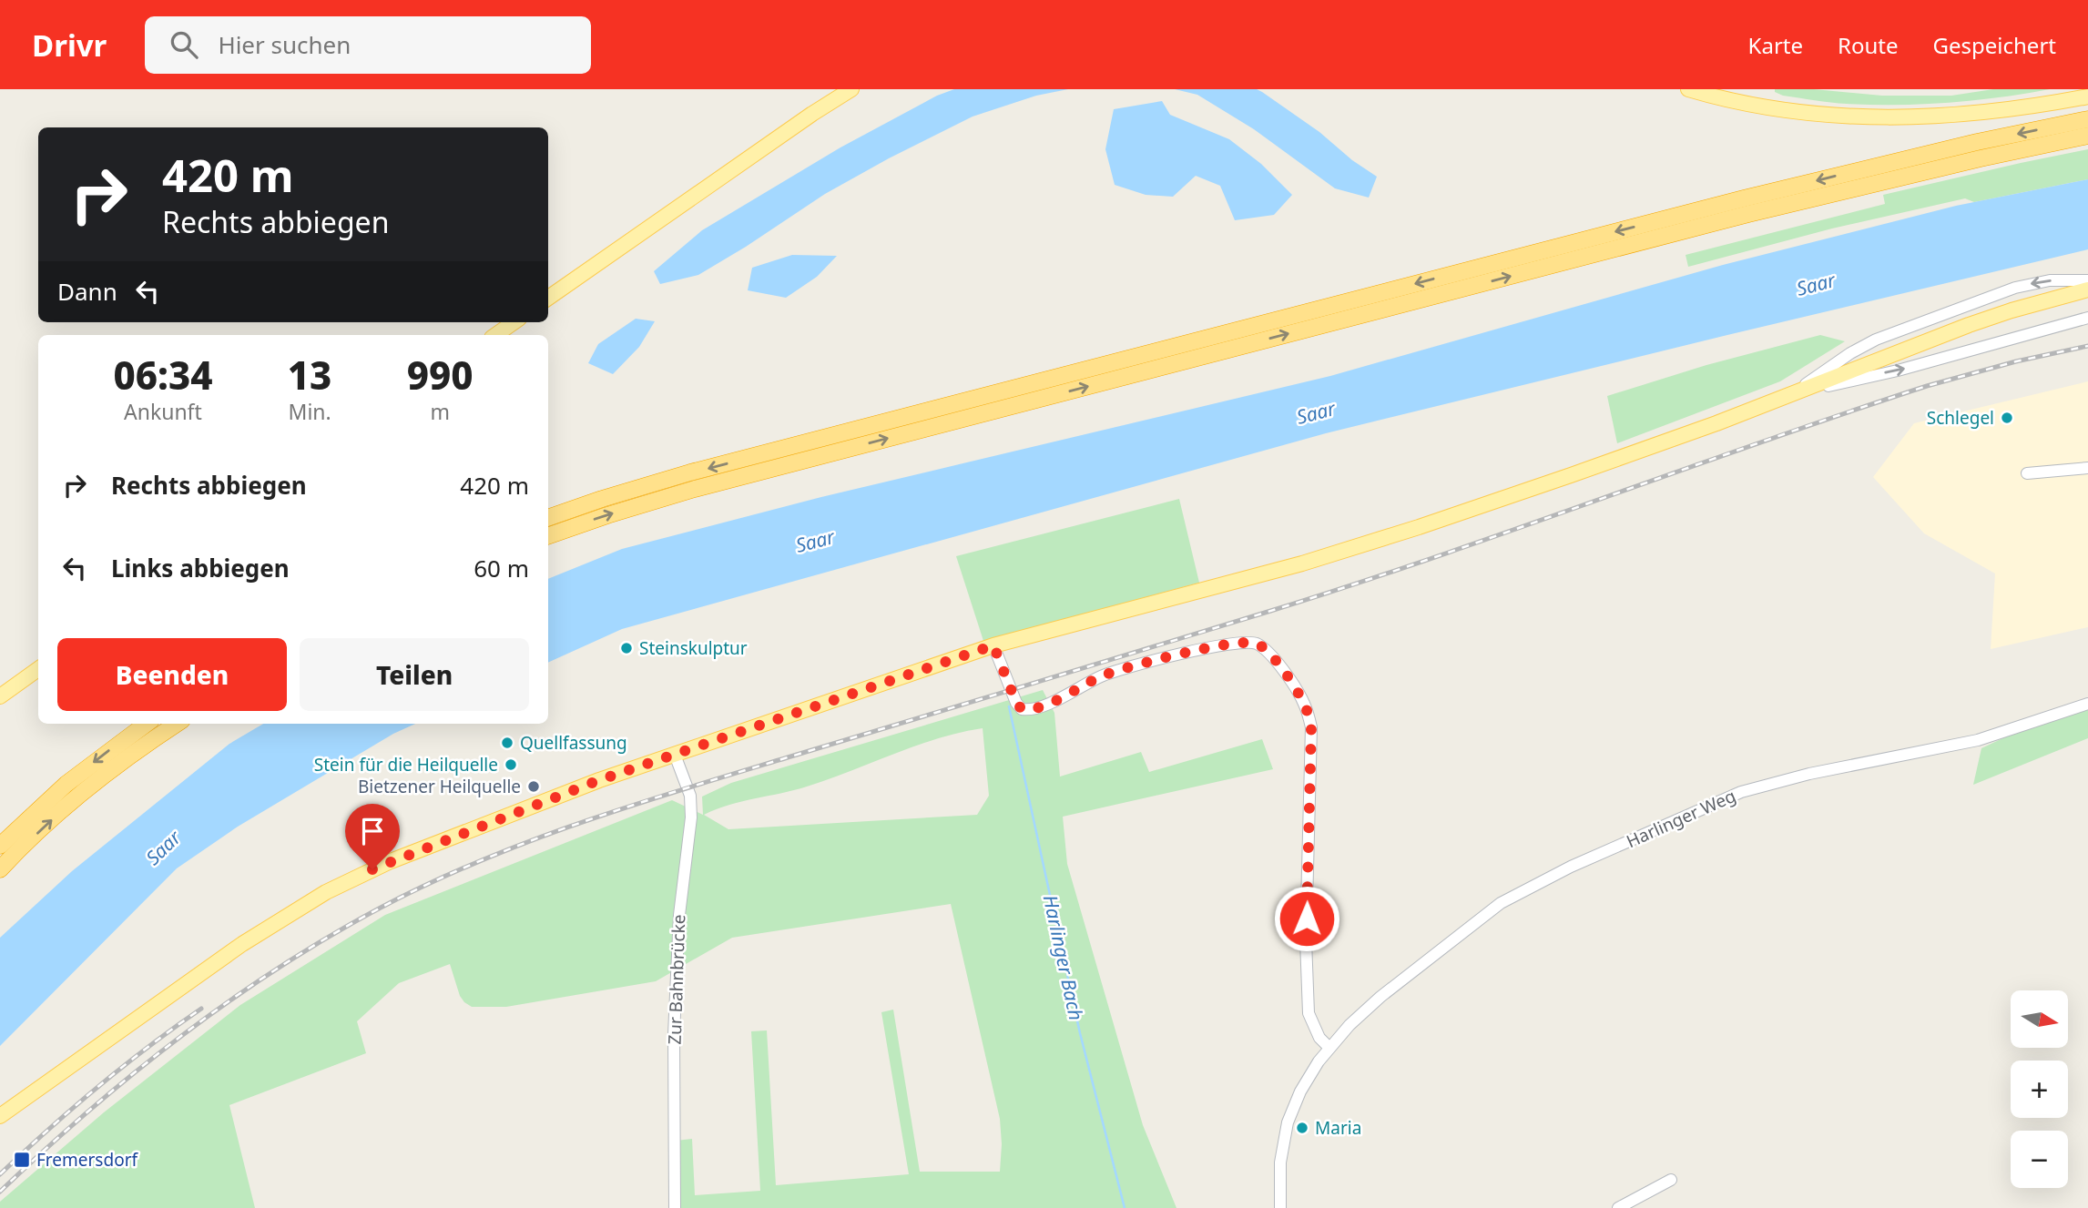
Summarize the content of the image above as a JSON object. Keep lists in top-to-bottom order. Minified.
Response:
{"streets":{"street":["Harlinger Weg","Zur Bahnbrücke"]},"water":["Saar","Harlinger Bach"],"places":{"other":["Schlegel","Steinskulptur","Quellfassung","Stein für die Heilquelle","Bietzener Heilquelle","Maria"],"transit":["Fremersdorf"]},"north":"right","page":{"header":"Drivr","search":"Hier suchen","nav":["Karte","Route","Gespeichert"],"turn":["420 m","Rechts abbiegen"],"then":"Dann","eta":["06:34","Ankunft","13","Min.","990","m"],"list":[{"name":"Rechts abbiegen","value":"420 m"},{"name":"Links abbiegen","value":"60 m"}],"buttons":["Beenden","Teilen"],"map_buttons":["+","−"]}}
